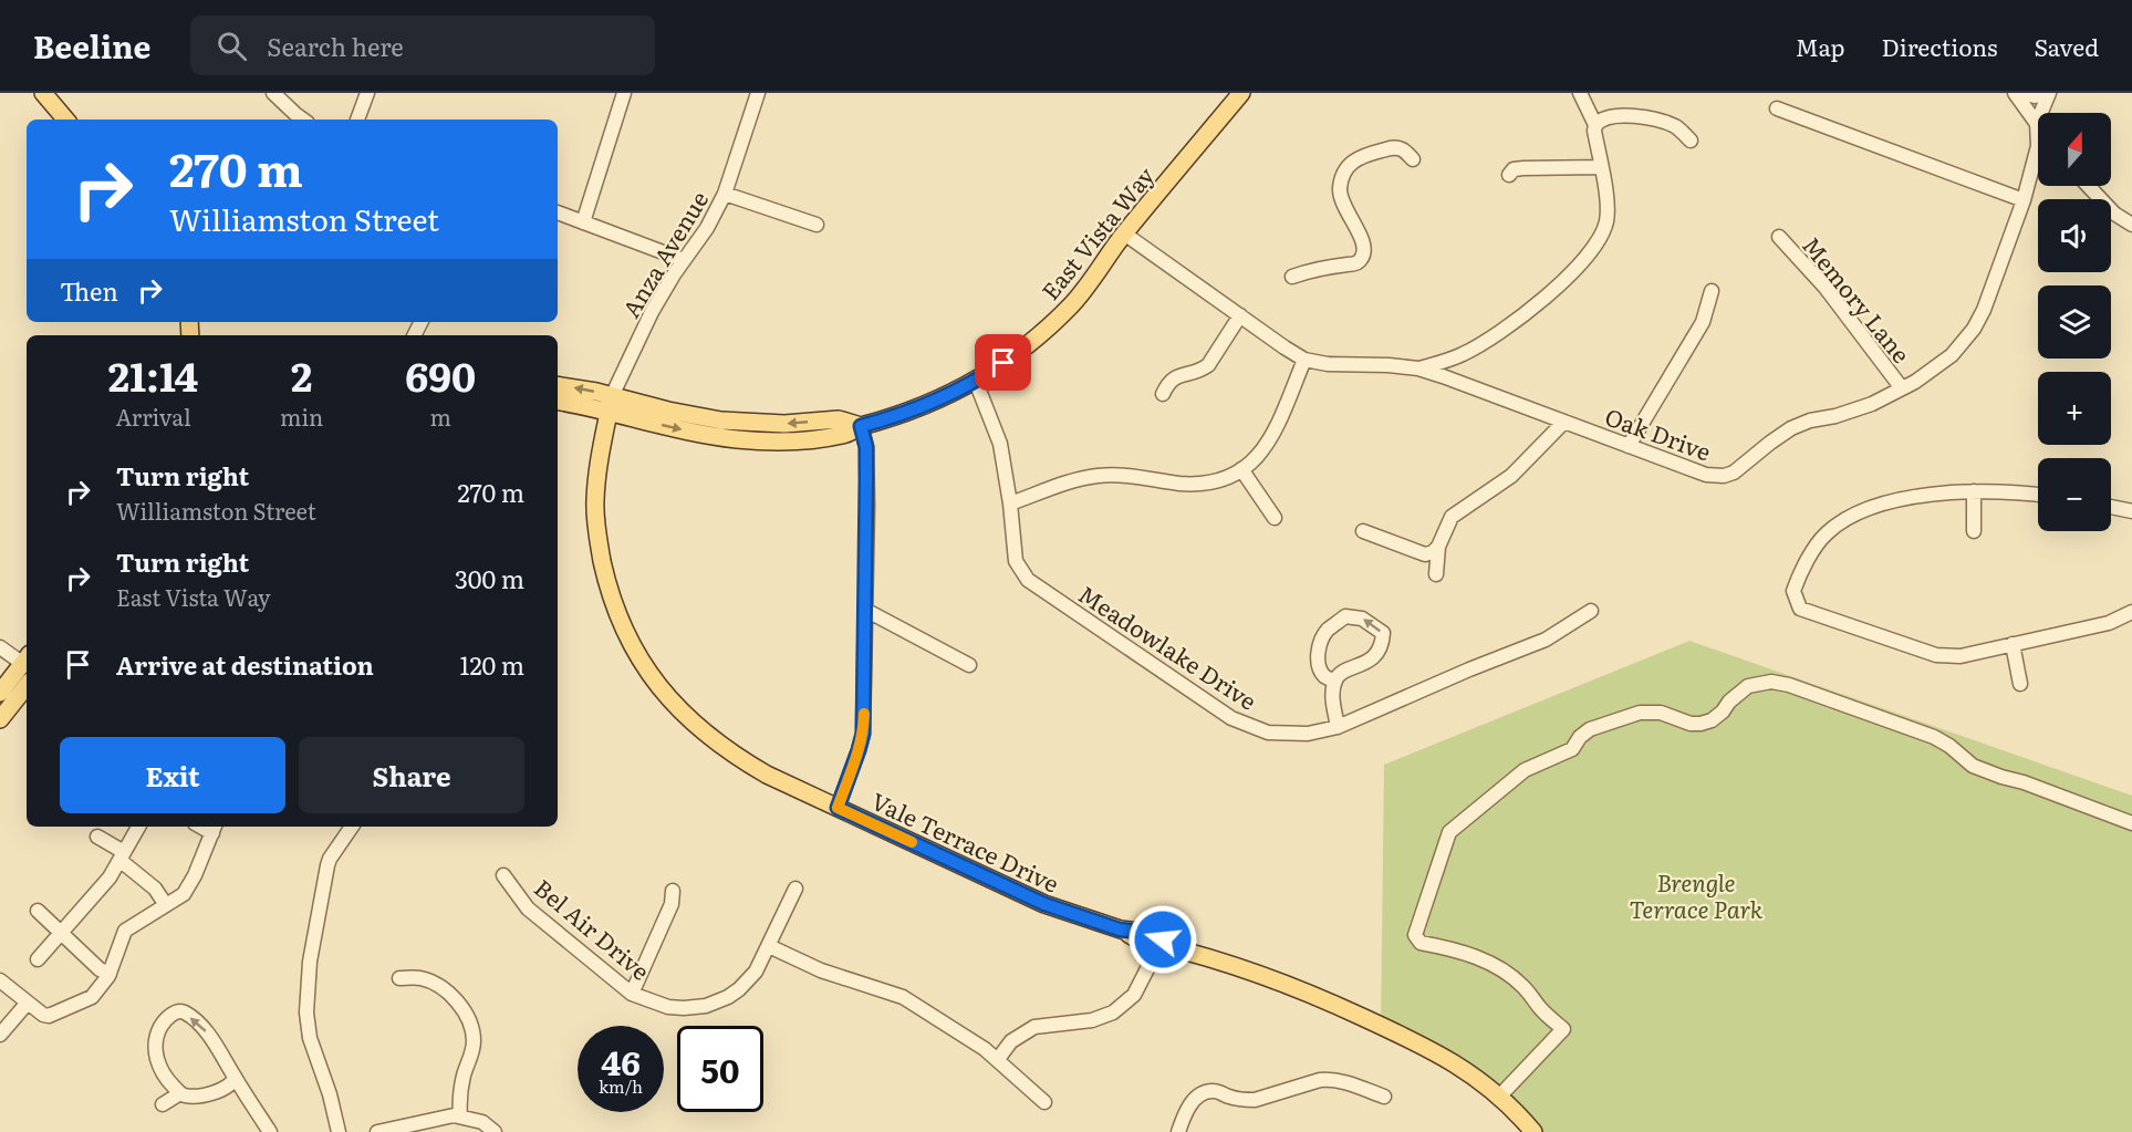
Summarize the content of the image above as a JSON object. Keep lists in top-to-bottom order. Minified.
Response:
{"streets":{"main road":["East Vista Way","Vale Terrace Drive"],"street":["Anza Avenue","Memory Lane","Oak Drive","Meadowlake Drive","Bel Air Drive"]},"crossings":[["East Vista Way","Anza Avenue"],["East Vista Way","Oak Drive"],["East Vista Way","Meadowlake Drive"],["East Vista Way","Vale Terrace Drive"],["Anza Avenue","Vale Terrace Drive"],["Memory Lane","Oak Drive"]],"parks":["Brengle Terrace Park"],"north":"top","page":{"header":"Beeline","search":"Search here","nav":["Map","Directions","Saved"],"map_buttons":["+","−"],"turn":["270 m","Williamston Street"],"then":"Then","eta":["21:14","Arrival","2","min","690","m"],"list":[{"name":"Turn right","note":"Williamston Street","value":"270 m"},{"name":"Turn right","note":"East Vista Way","value":"300 m"},{"name":"Arrive at destination","value":"120 m"}],"buttons":["Exit","Share"],"speed":"46 km/h","limit":"50"}}
